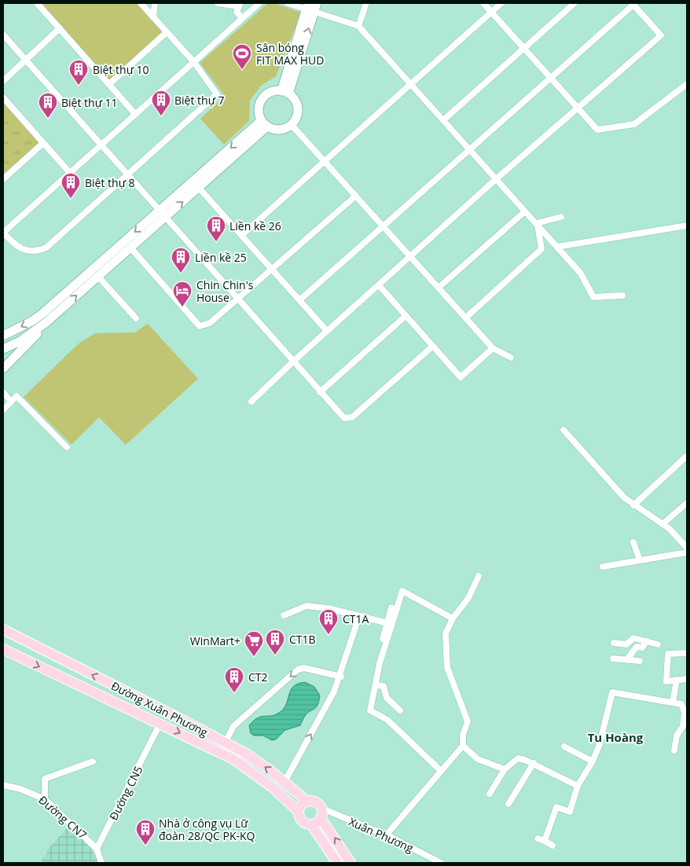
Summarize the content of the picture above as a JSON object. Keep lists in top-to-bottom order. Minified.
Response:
{"streets":{"main road":["Đường Xuân Phương"],"street":["Đường CN5","Đường CN7","Xuân Phương"]},"crossings":[["Đường Xuân Phương","Đường CN5"],["Đường Xuân Phương","Xuân Phương"],["Đường CN5","Đường CN7"]],"districts":["Tu Hoàng"],"places":{"sports":["Sân bóng FIT MAX HUD"],"building":["Biệt thự 10","Biệt thự 7","Biệt thự 11","Biệt thự 8","Liền kề 26","Liền kề 25","CT1A","CT1B","CT2","Nhà ở công vụ Lữ đoàn 28/QC PK-KQ"],"hotel":["Chin Chin's House"],"supermarket":["WinMart+"]}}
